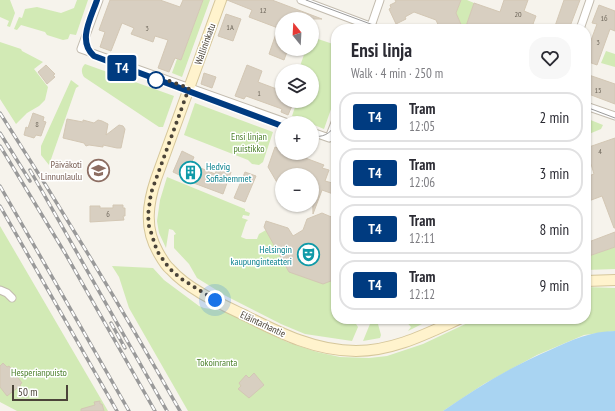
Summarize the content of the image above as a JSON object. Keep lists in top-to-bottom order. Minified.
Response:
{"streets":{"main road":["Wallininkatu","Eläintarhantie"]},"crossings":[["Wallininkatu","Eläintarhantie"]],"parks":["Ensi linjan puistikko","Tokoinranta","Hesperianpuisto"],"places":{"school or university":["Päiväkoti Linnunlaulu"],"building":["Hedvig Sofiahemmet"],"theatre":["Helsingin kaupunginteatteri"]},"lines":["tram line T4"],"house_numbers":["12","20","16","1A","3","3","15","1","8","4","6"],"scale_bar":"50 m","north":"top","page":{"on_map":"T4","map_buttons":["+","−"],"heading":["Ensi linja","Walk · 4 min · 250 m"],"list":[{"mark":"T4","name":"Tram","note":"12:05","value":"2 min"},{"mark":"T4","name":"Tram","note":"12:06","value":"3 min"},{"mark":"T4","name":"Tram","note":"12:11","value":"8 min"},{"mark":"T4","name":"Tram","note":"12:12","value":"9 min"}],"scale":"50 m"}}
